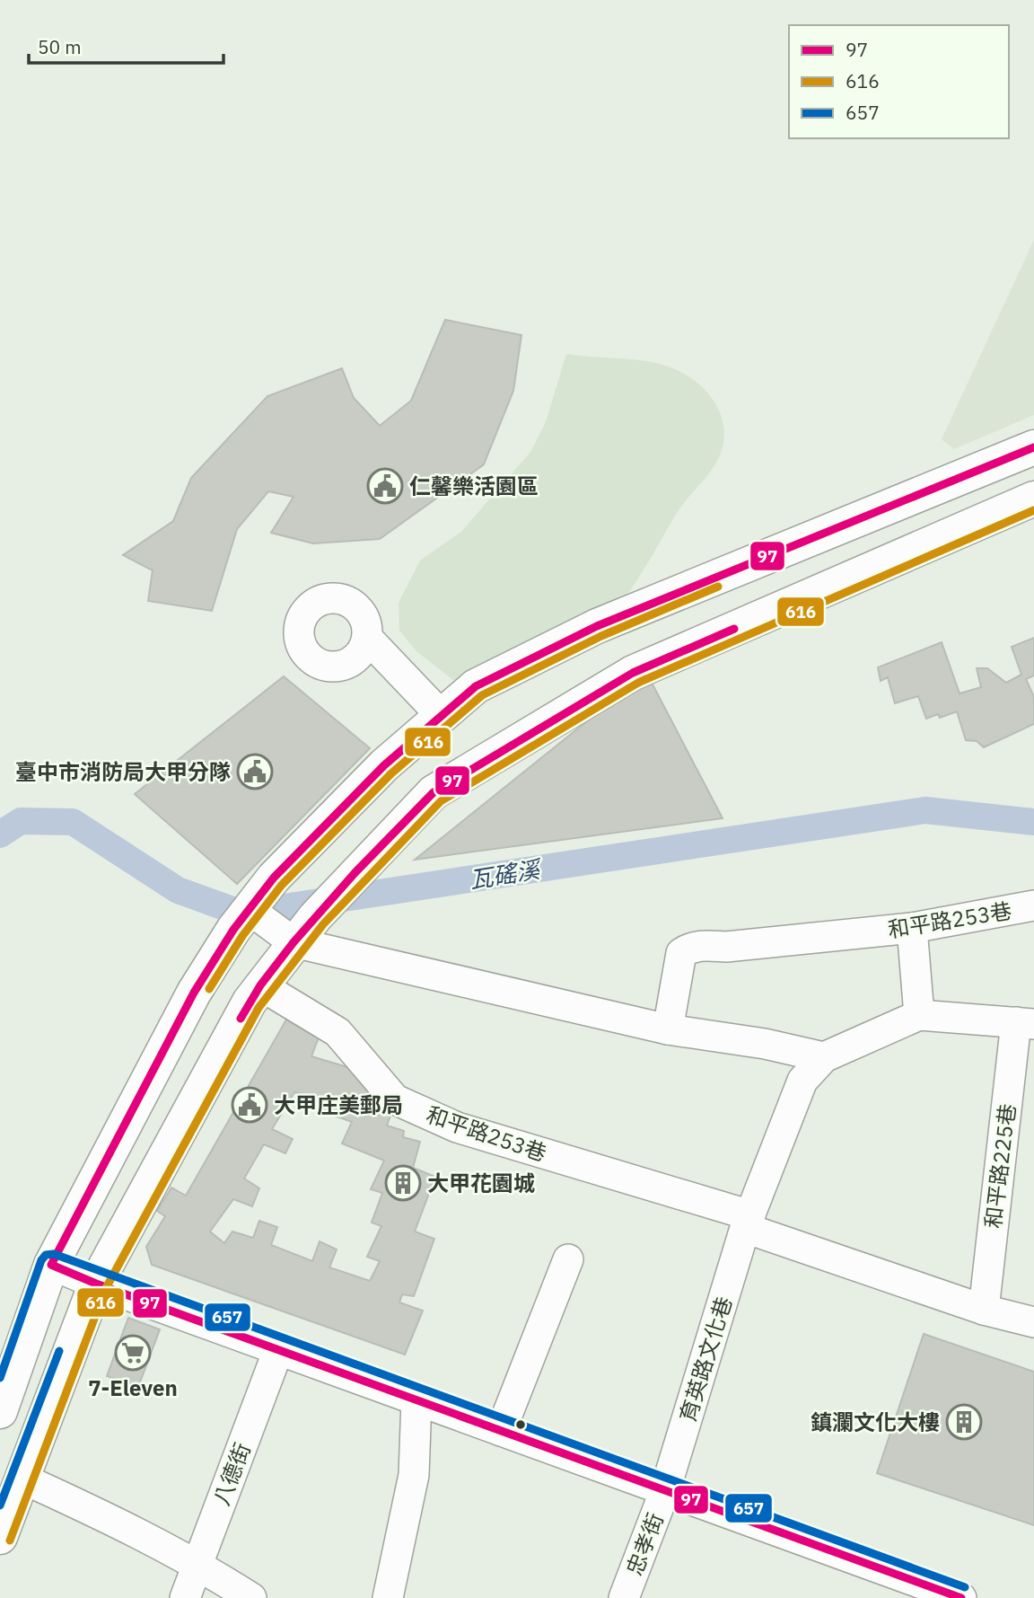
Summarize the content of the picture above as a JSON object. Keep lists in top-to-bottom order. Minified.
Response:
{"streets":{"street":["和平路253巷","和平路225巷","育英路文化巷","八德街","忠孝街"]},"crossings":[["和平路253巷","育英路文化巷"],["育英路文化巷","忠孝街"]],"water":["瓦磘溪"],"places":{"public building":["仁馨樂活園區","臺中市消防局大甲分隊","大甲庄美郵局"],"building":["大甲花園城","鎮瀾文化大樓"],"supermarket":["7-Eleven"]},"lines":["transit line 97","transit line 616","transit line 657"],"legend":["97","616","657"],"scale_bar":"50 m"}
